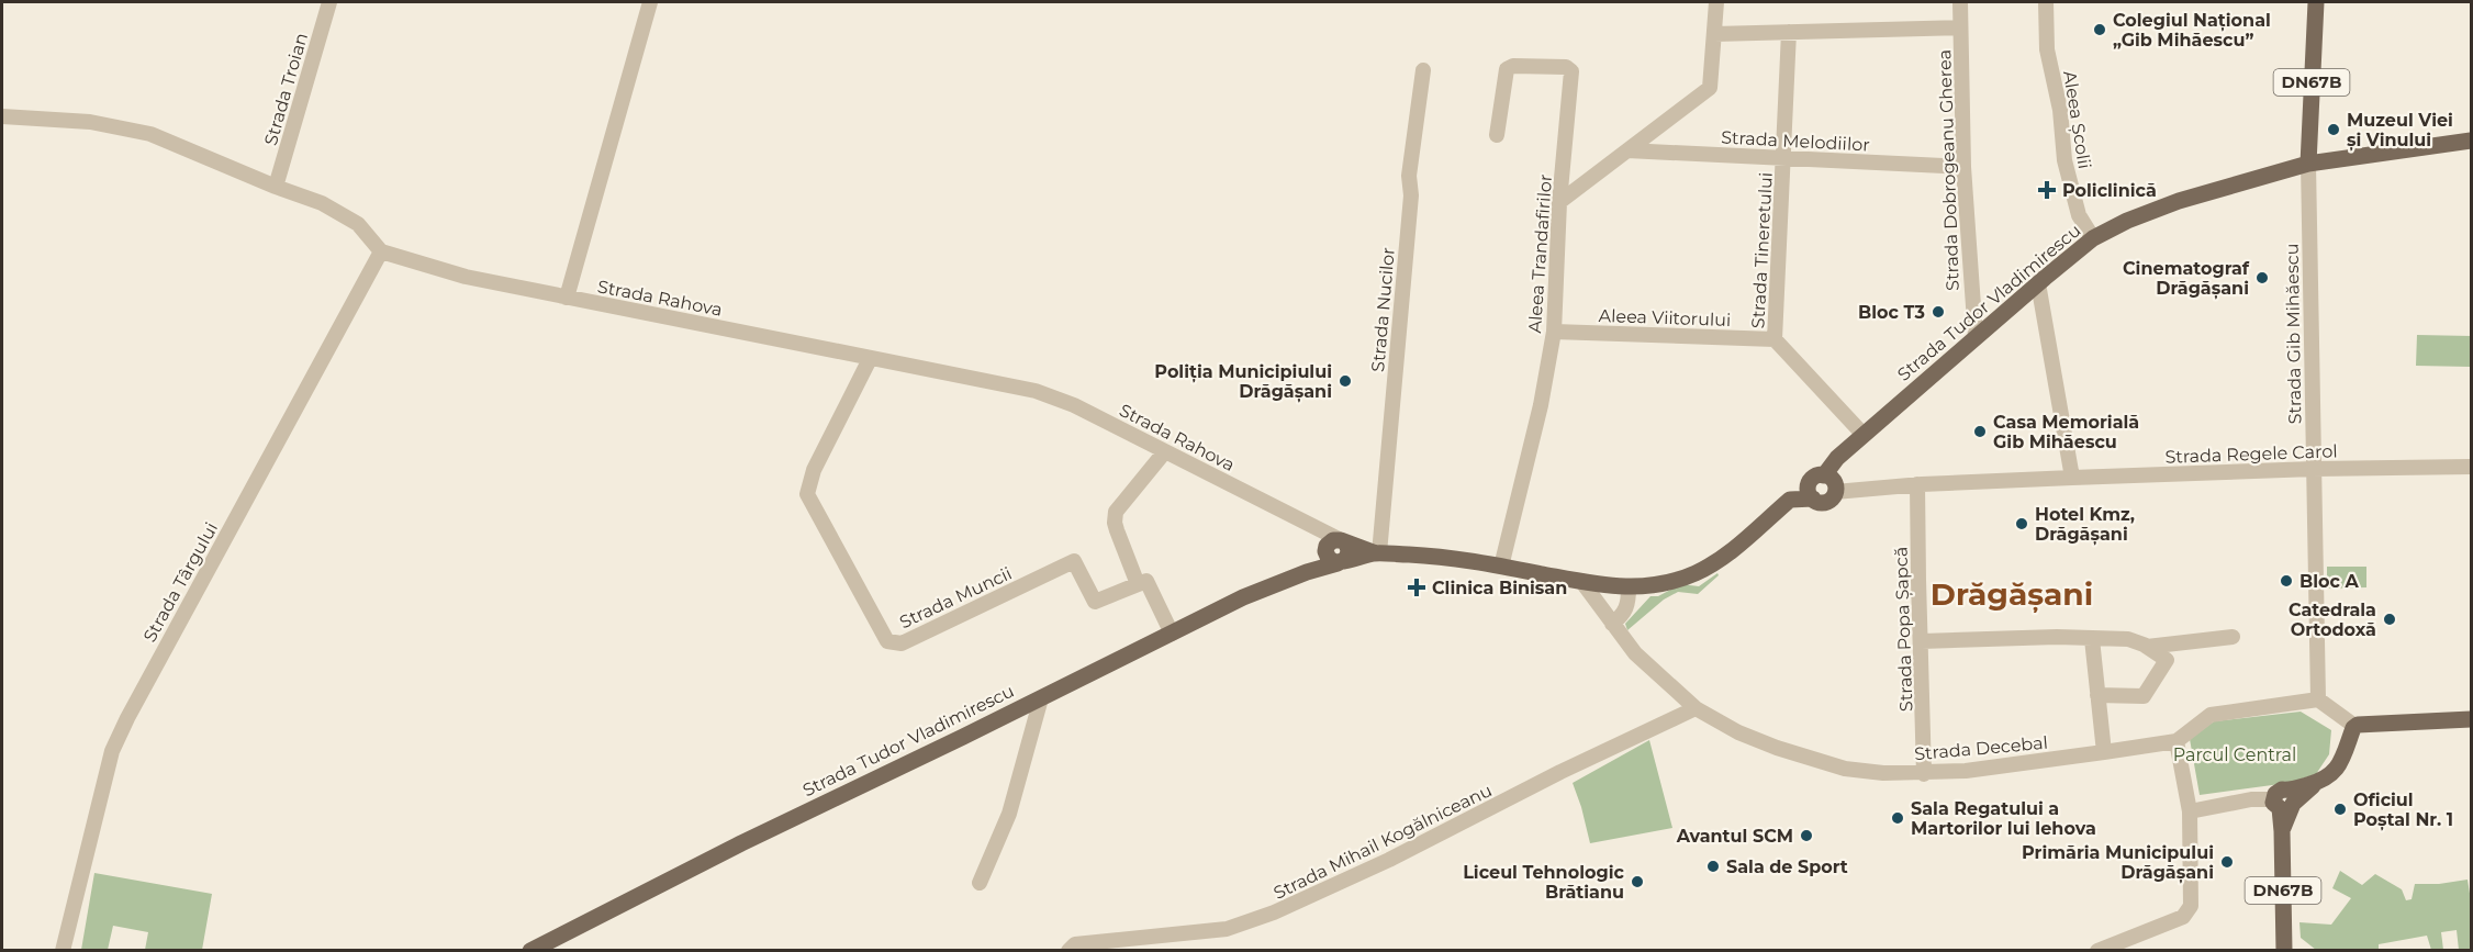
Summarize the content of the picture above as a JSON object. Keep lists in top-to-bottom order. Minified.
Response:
{"streets":{"main road":["DN67B","Strada Tudor Vladimirescu"],"street":["Strada Troian","Aleea Școlii","Strada Melodiilor","Strada Dobrogeanu Gherea","Strada Tineretului","Aleea Trandafirilor","Strada Rahova","Strada Nucilor","Aleea Viitorului","Strada Gib Mihăescu","Strada Regele Carol","Strada Târgului","Strada Muncii","Strada Popa Șapcă","Strada Decebal","Strada Mihail Kogălniceanu"]},"crossings":[["DN67B","Strada Tudor Vladimirescu"],["DN67B","Strada Gib Mihăescu"],["Aleea Școlii","Strada Tudor Vladimirescu"],["Strada Melodiilor","Strada Dobrogeanu Gherea"],["Strada Melodiilor","Strada Tineretului"],["Strada Dobrogeanu Gherea","Strada Tudor Vladimirescu"],["Strada Tineretului","Strada Tudor Vladimirescu"],["Strada Tineretului","Aleea Viitorului"],["Aleea Trandafirilor","Aleea Viitorului"],["Strada Rahova","Strada Tudor Vladimirescu"],["Strada Rahova","Strada Târgului"],["Strada Rahova","Strada Muncii"],["Strada Tudor Vladimirescu","Strada Gib Mihăescu"],["Strada Gib Mihăescu","Strada Regele Carol"],["Strada Regele Carol","Strada Popa Șapcă"],["Strada Popa Șapcă","Strada Decebal"],["Strada Decebal","Strada Mihail Kogălniceanu"]],"districts":["Drăgășani"],"parks":["Parcul Central"],"places":{"other":["Colegiul Național „Gib Mihăescu”","Muzeul Viei și Vinului","Cinematograf Drăgășani","Bloc T3","Poliția Municipiului Drăgășani","Casa Memorială Gib Mihăescu","Hotel Kmz, Drăgășani","Bloc A","Catedrala Ortodoxă","Oficiul Poștal Nr. 1","Sala Regatului a Martorilor lui Iehova","Avantul SCM","Primăria Municipului Drăgășani","Sala de Sport","Liceul Tehnologic Brătianu"],"health":["Policlinică","Clinica Binisan"]}}
